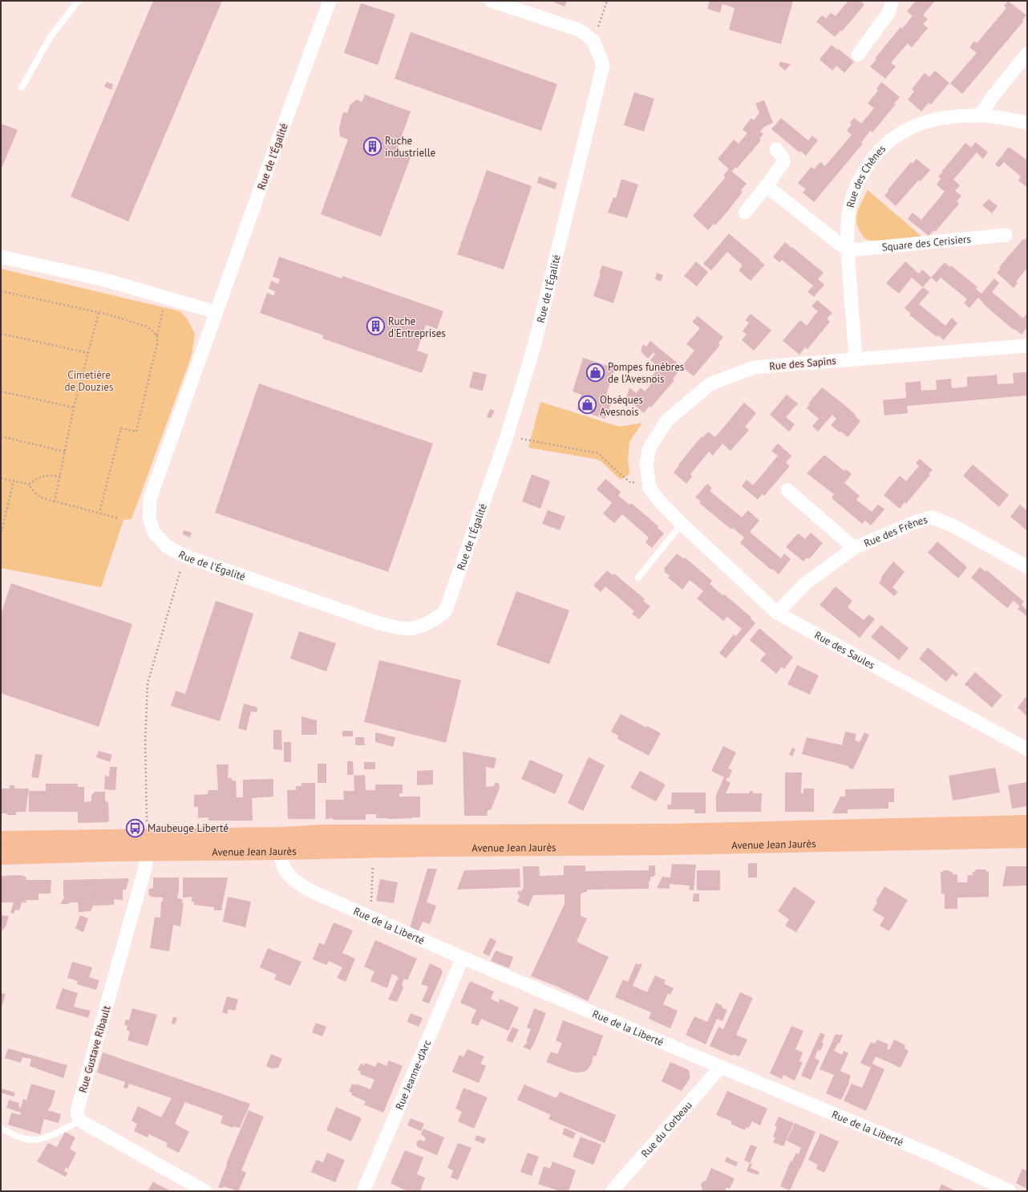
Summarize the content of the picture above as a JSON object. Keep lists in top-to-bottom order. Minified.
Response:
{"streets":{"main road":["Avenue Jean Jaurès"],"street":["Rue de l'Égalité","Rue des Chênes","Square des Cerisiers","Rue des Sapins","Rue des Frênes","Rue des Saules","Rue de la Liberté","Rue Gustave Ribault","Rue Jeanne-d'Arc","Rue du Corbeau"]},"crossings":[["Rue des Chênes","Square des Cerisiers"],["Rue des Chênes","Rue des Sapins"],["Rue des Sapins","Rue des Saules"],["Rue des Frênes","Rue des Saules"],["Avenue Jean Jaurès","Rue de la Liberté"],["Avenue Jean Jaurès","Rue Gustave Ribault"],["Rue de la Liberté","Rue Jeanne-d'Arc"],["Rue de la Liberté","Rue du Corbeau"]],"parks":["Cimetière de Douzies"],"places":{"building":["Ruche industrielle","Ruche d'Entreprises"],"shop":["Pompes funèbres de l'Avesnois","Obsèques Avesnois"],"bus stop":["Maubeuge Liberté"]}}
